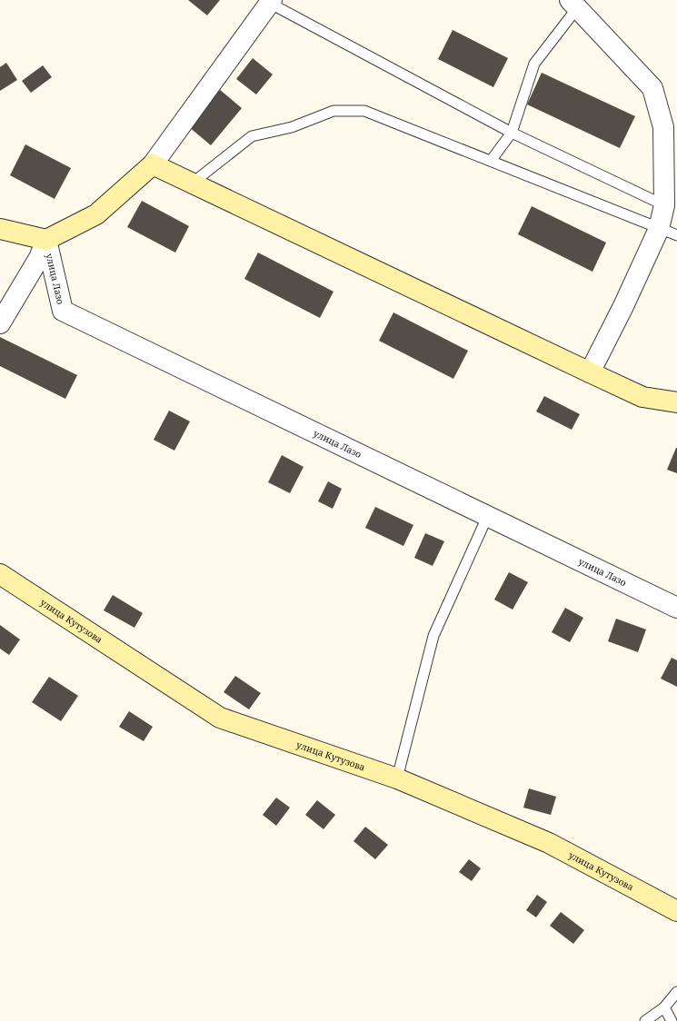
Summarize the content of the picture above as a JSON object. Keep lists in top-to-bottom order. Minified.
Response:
{"streets":{"street":["улица Лазо","улица Кутузова"]}}
